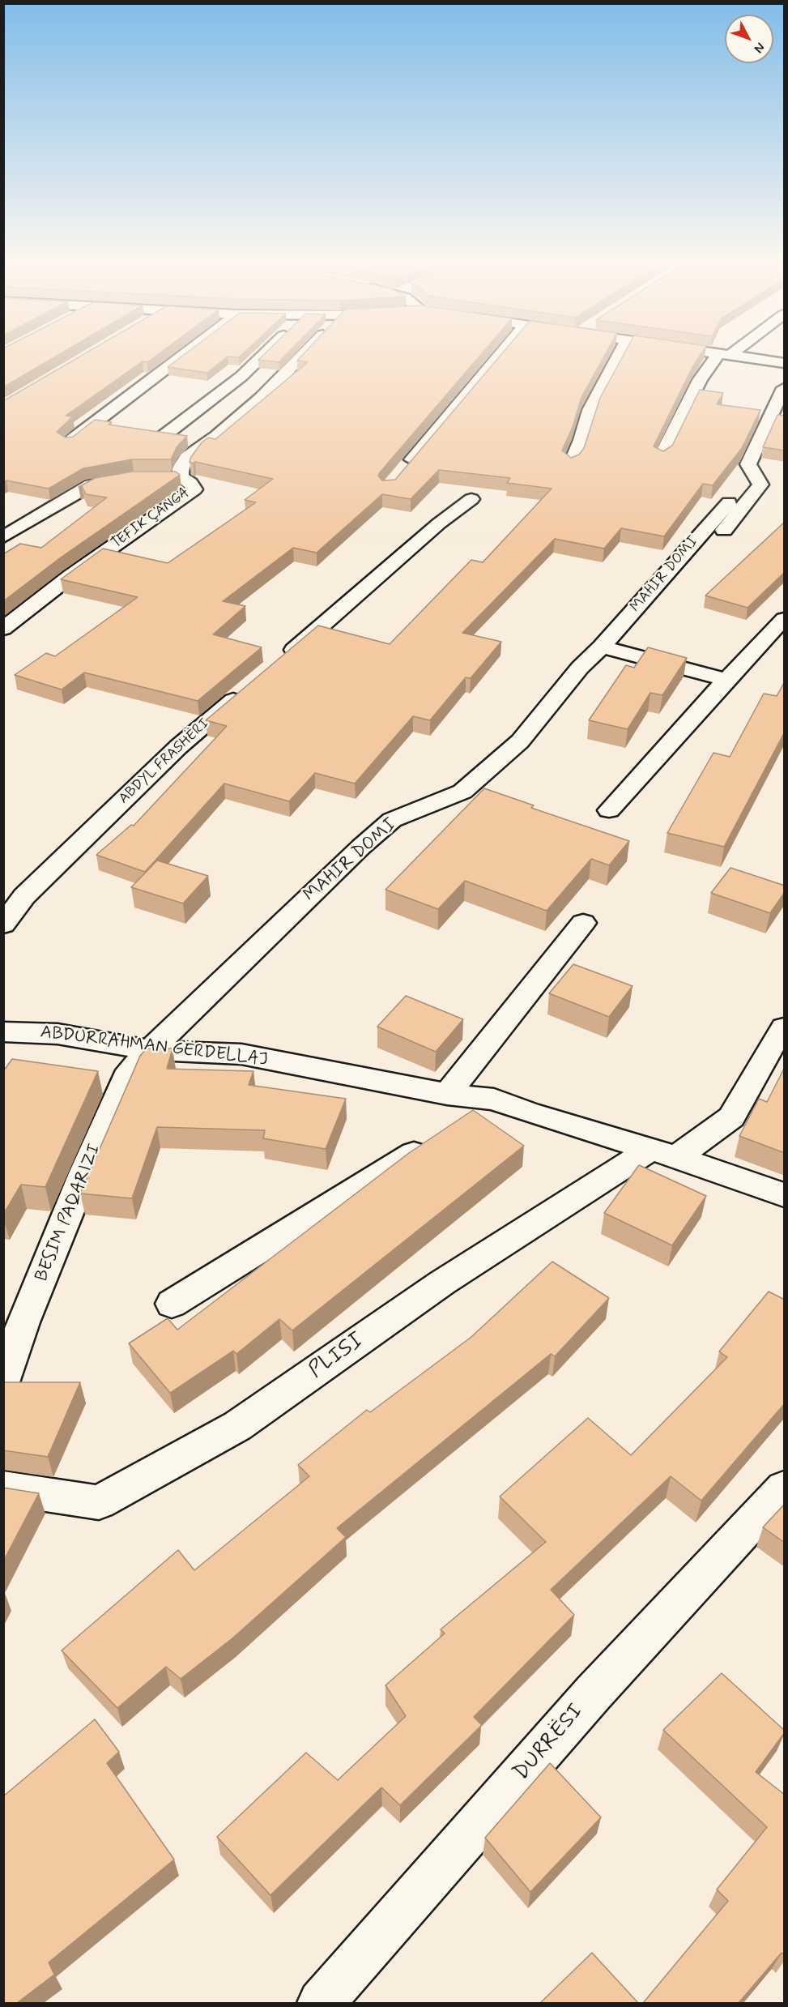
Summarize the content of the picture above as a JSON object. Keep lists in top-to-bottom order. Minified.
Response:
{"streets":{"street":["TEFIK ÇANGA","MAHIR DOMI","ABDYL FRASHËRI","ABDURRAHMAN GËRDELLAJ","BESIM PAQARIZI","PLISI","DURRËSI"]},"crossings":[["MAHIR DOMI","ABDURRAHMAN GËRDELLAJ"],["MAHIR DOMI","BESIM PAQARIZI"],["ABDURRAHMAN GËRDELLAJ","BESIM PAQARIZI"],["ABDURRAHMAN GËRDELLAJ","PLISI"]],"north":"bottom right"}
